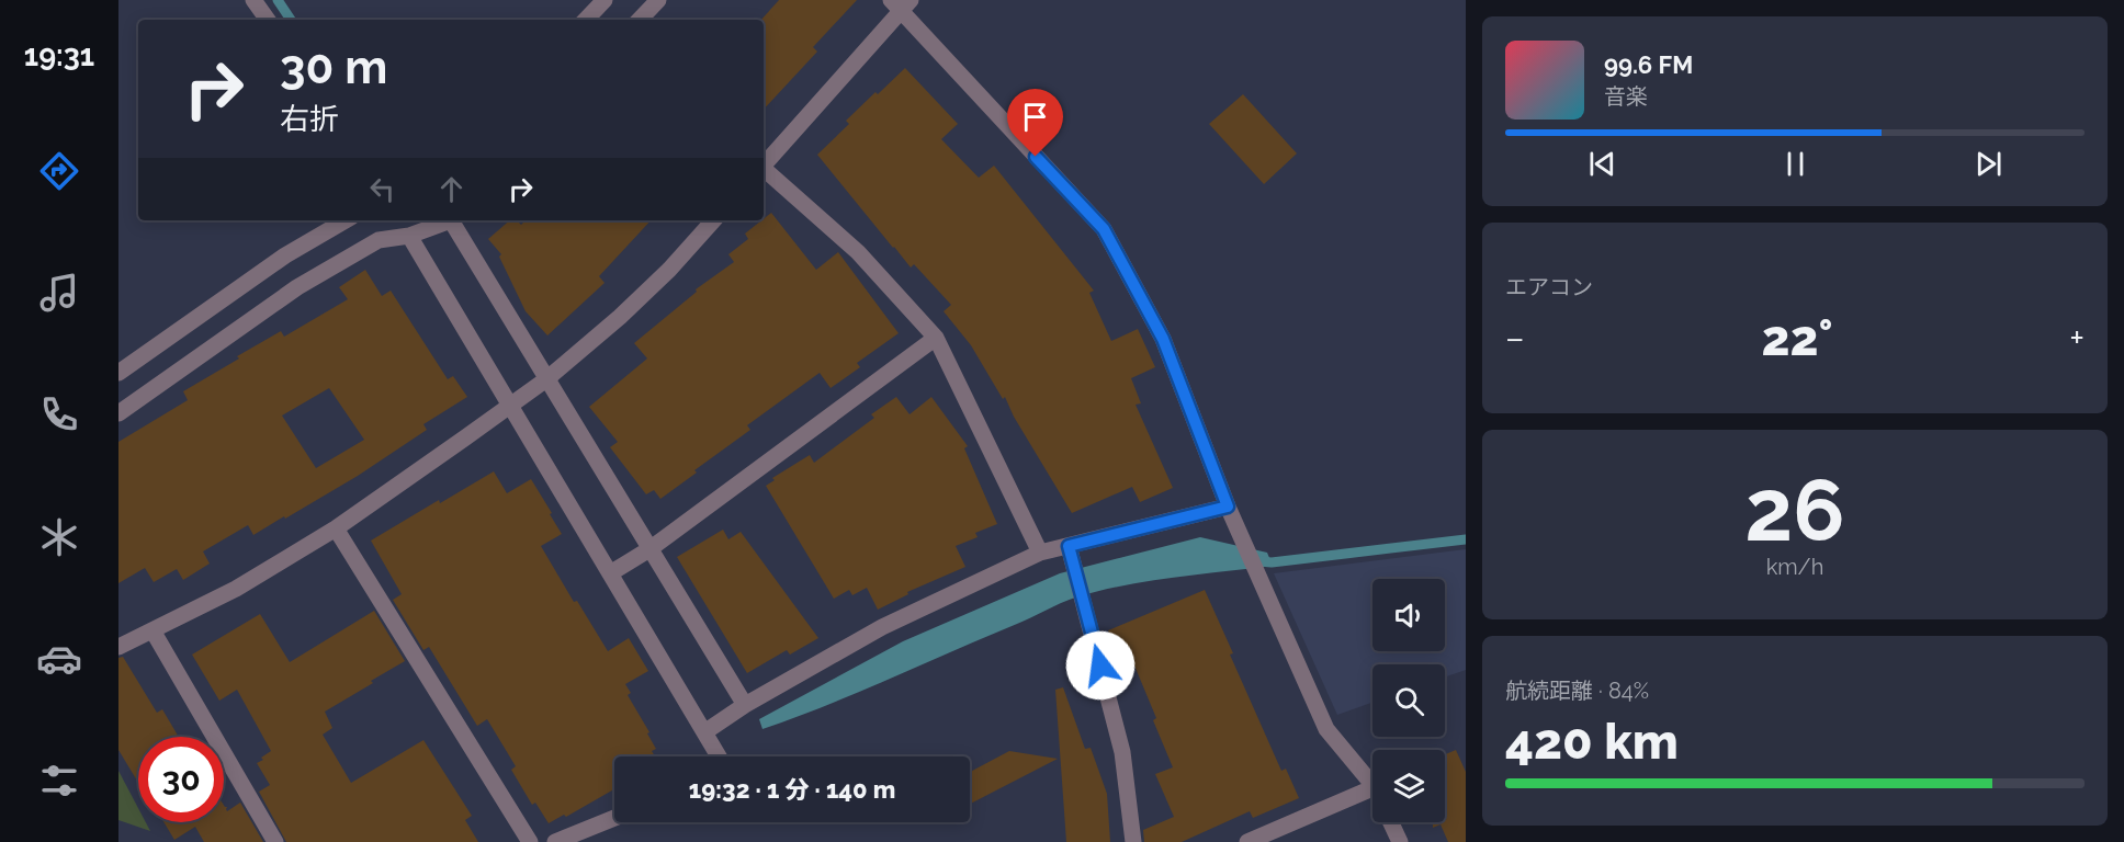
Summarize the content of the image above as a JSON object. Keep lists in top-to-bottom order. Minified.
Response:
{"page":{"tabs":"19:31","turn":["30 m","右折"],"song":["99.6 FM","音楽"],"tile":["エアコン",["26","km/h"],["航続距離 · 84%","420 km"]],"heat":["−","22°","+"],"limit":"30","trip":"19:32 · 1 分 · 140 m"}}
